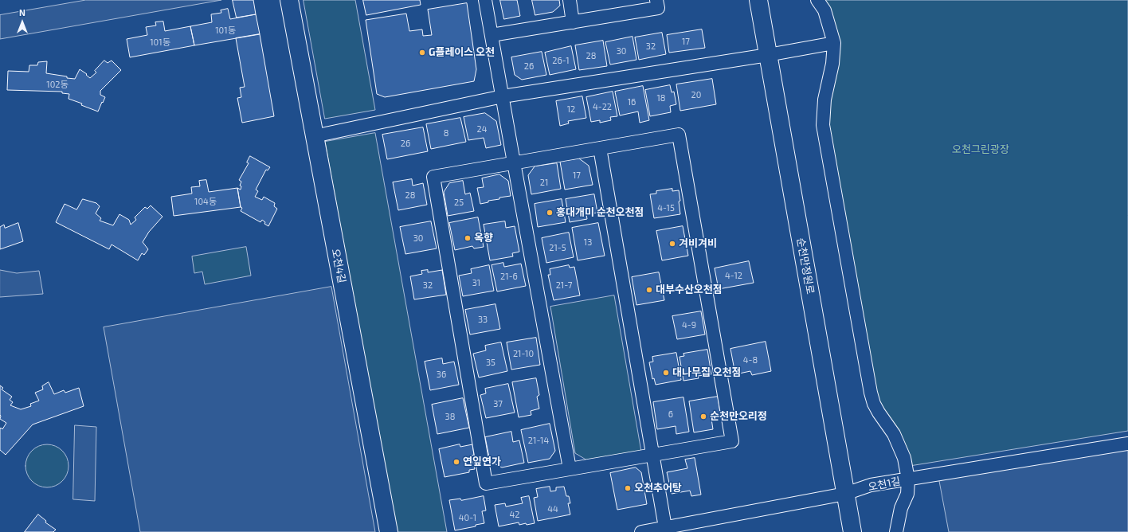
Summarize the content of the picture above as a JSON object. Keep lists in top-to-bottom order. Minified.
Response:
{"streets":{"main road":["오천4길","순천만정원로"],"street":["오천1길"]},"crossings":[["순천만정원로","오천1길"]],"parks":["오천그린광장"],"places":["G플레이스 오천","홍대개미 순천오천점","옥향","겨비겨비","대부수산오천점","대나무집 오천점","순천만오리정","연잎연가","오천추어탕"],"house_numbers":["101동","17","101동","32","30","28","26-1","26","102동","20","18","16","4-22","12","24","8","26","17","21","28","104동","25","4-15","30","13","21-5","4-12","21-6","31","32","21-7","33","4-9","21-10","4-8","35","36","37","6","38","21-14","44","42","40-1"],"north":"top"}
